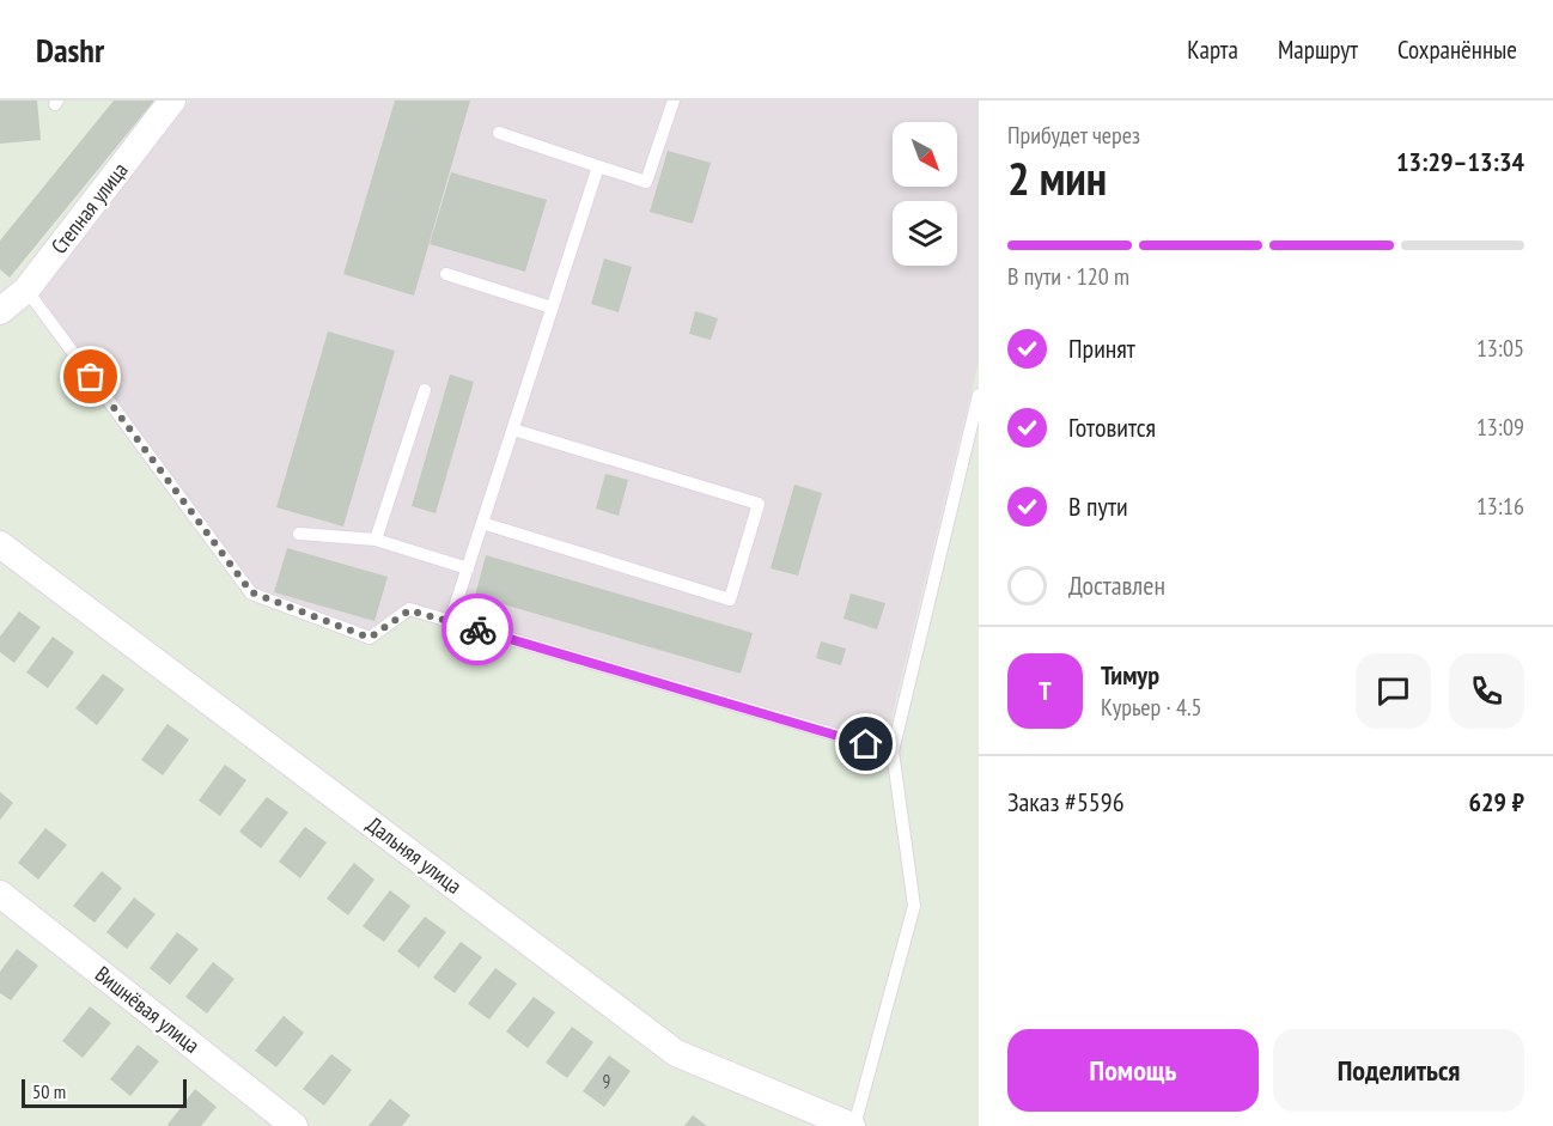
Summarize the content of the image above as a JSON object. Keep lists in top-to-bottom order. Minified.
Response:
{"streets":{"street":["Степная улица","Дальняя улица","Вишнёвая улица"]},"house_numbers":["9"],"scale_bar":"50 m","north":"bottom right","page":{"header":"Dashr","nav":["Карта","Маршрут","Сохранённые"],"heading":["2 мин","Прибудет через","13:29–13:34"],"panel":["Тимур","Курьер · 4.5","Заказ #5596","629 ₽"],"bar":"В пути · 120 m","list":[["Принят","13:05"],["Готовится","13:09"],["В пути","13:16"],"Доставлен"],"round":"Т","buttons":["Помощь","Поделиться"],"scale":"50 m"}}
